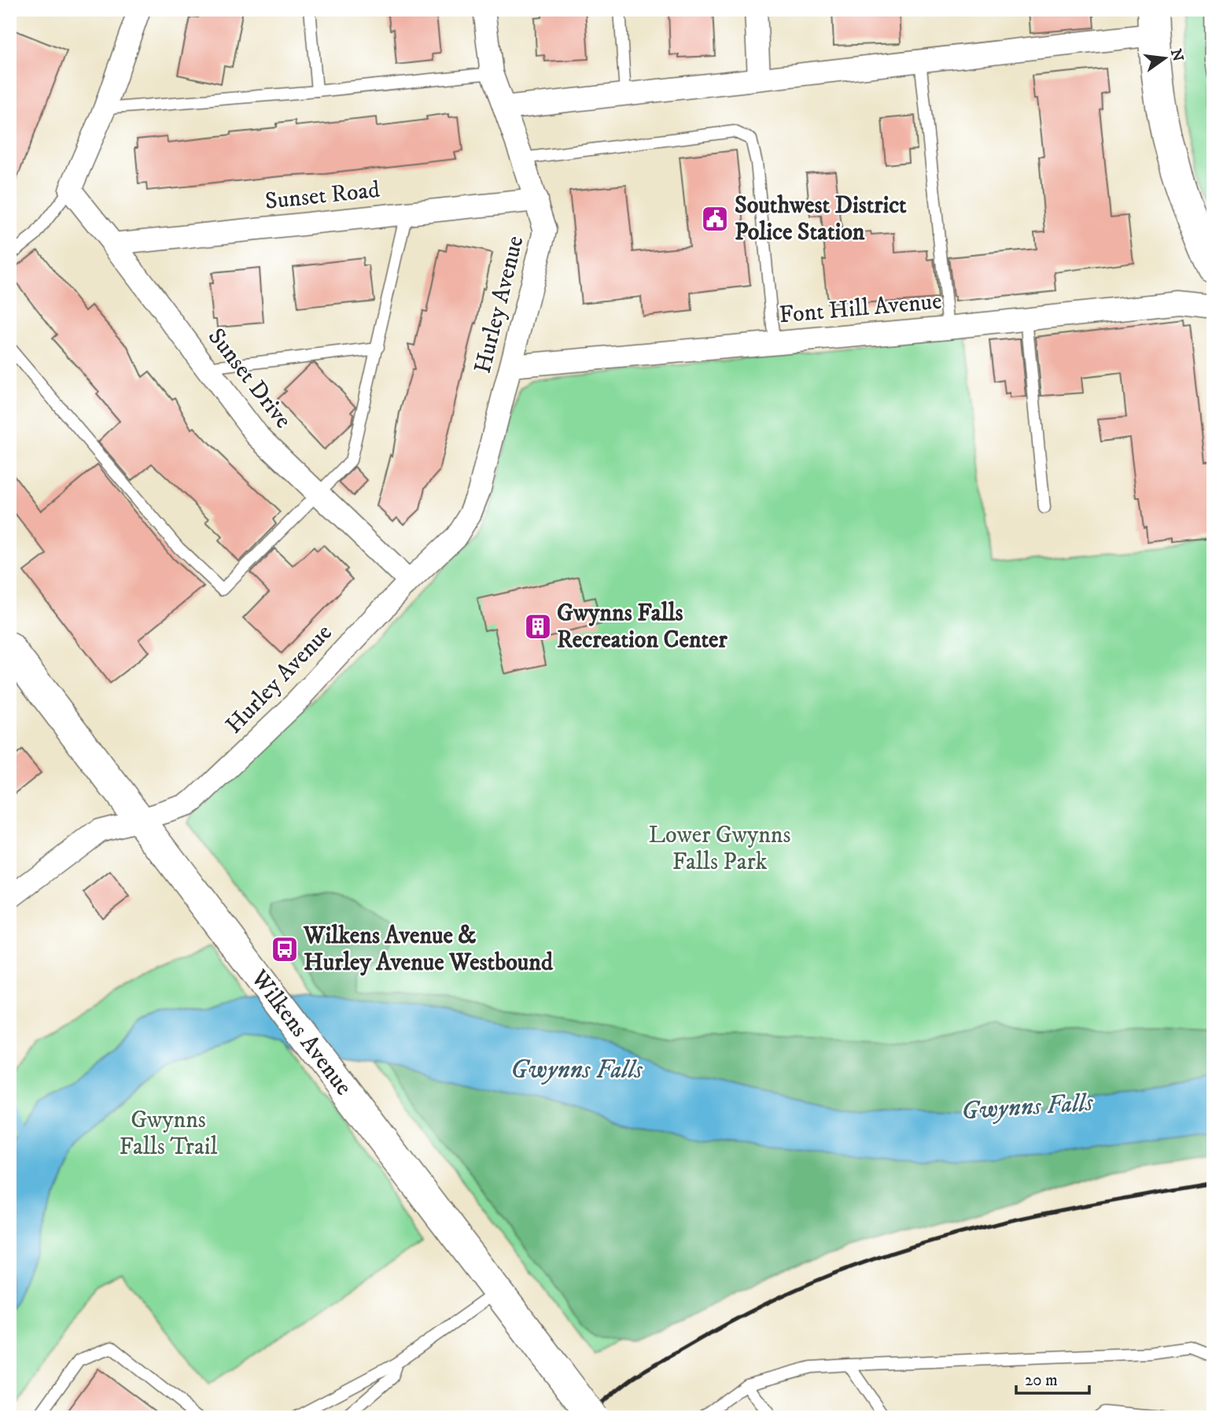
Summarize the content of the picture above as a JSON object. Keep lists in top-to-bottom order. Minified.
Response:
{"streets":{"main road":["Wilkens Avenue"],"street":["Sunset Road","Hurley Avenue","Font Hill Avenue","Sunset Drive"]},"crossings":[["Sunset Road","Hurley Avenue"],["Sunset Road","Sunset Drive"],["Hurley Avenue","Font Hill Avenue"],["Hurley Avenue","Sunset Drive"],["Hurley Avenue","Wilkens Avenue"]],"water":["Gwynns Falls"],"parks":["Lower Gwynns Falls Park","Gwynns Falls Trail"],"places":{"public building":["Southwest District Police Station"],"building":["Gwynns Falls Recreation Center"],"bus stop":["Wilkens Avenue & Hurley Avenue Westbound"]},"scale_bar":"20 m","north":"right"}
